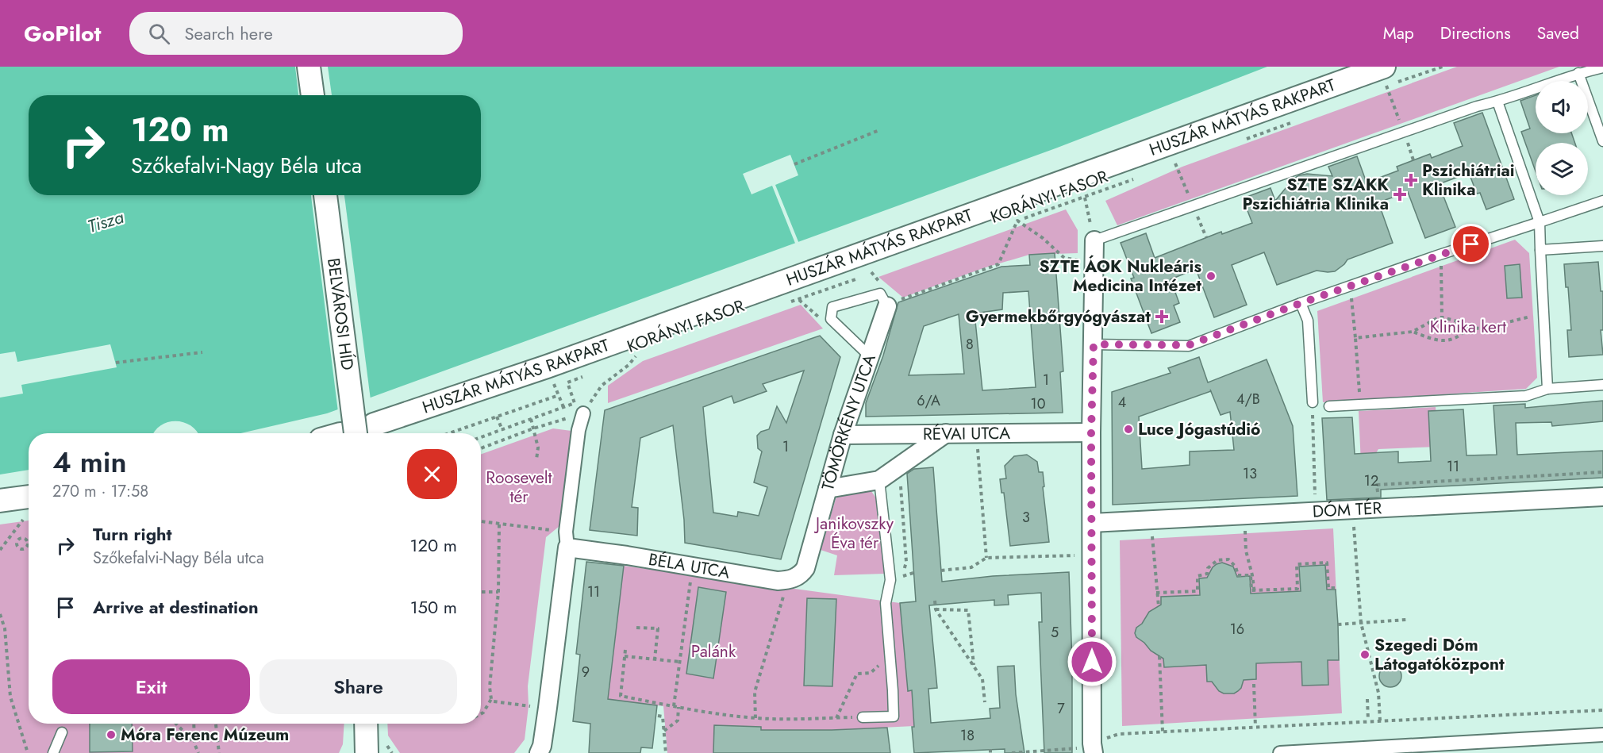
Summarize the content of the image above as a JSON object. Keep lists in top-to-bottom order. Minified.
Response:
{"streets":{"street":["HUSZÁR MÁTYÁS RAKPART","BELVÁROSI HÍD","TÖMÖRKÉNY UTCA","RÉVAI UTCA","DÓM TÉR","BÉLA UTCA"],"path":["KORÁNYI FASOR"]},"crossings":[["TÖMÖRKÉNY UTCA","RÉVAI UTCA"],["TÖMÖRKÉNY UTCA","BÉLA UTCA"]],"water":["Tisza"],"parks":["Klinika kert","Roosevelt tér","Janikovszky Éva tér","Palánk"],"places":{"health":["Pszichiátriai Klinika","SZTE SZAKK Pszichiátria Klinika","Gyermekbőrgyógyászat"],"other":["SZTE ÁOK Nukleáris Medicina Intézet","Luce Jógastúdió","Szegedi Dóm Látogatóközpont","Móra Ferenc Múzeum"]},"house_numbers":["8","1","4/B","6/A","4","10","1","11","13","12","3","11","16","5","9","7","18"],"page":{"header":"GoPilot","search":"Search here","nav":["Map","Directions","Saved"],"turn":["120 m","Szőkefalvi-Nagy Béla utca"],"heading":["4 min","270 m · 17:58"],"list":[{"name":"Turn right","note":"Szőkefalvi-Nagy Béla utca","value":"120 m"},{"name":"Arrive at destination","value":"150 m"}],"buttons":["Exit","Share"]}}
